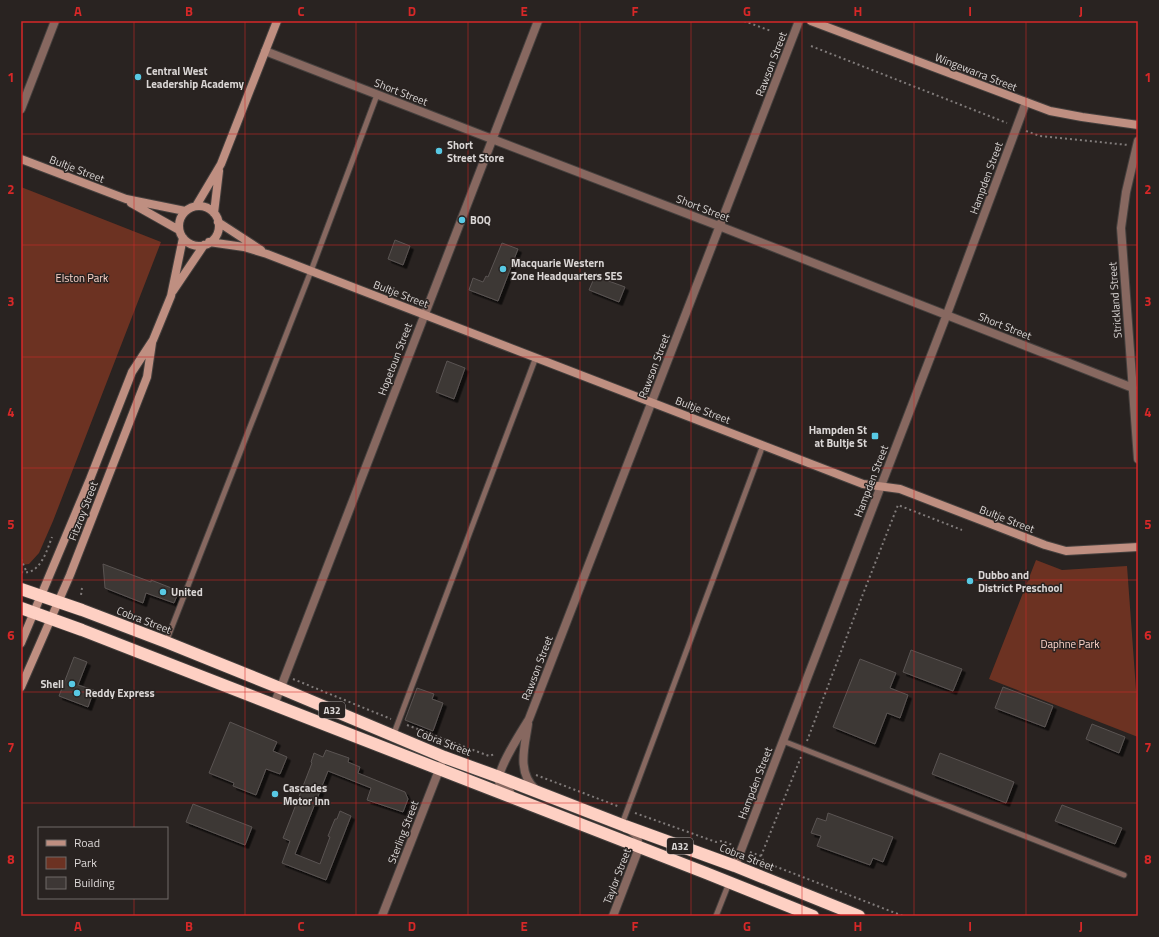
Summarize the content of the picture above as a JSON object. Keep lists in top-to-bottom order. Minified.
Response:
{"streets":{"highway":["Cobra Street","A32"],"street":["Rawson Street","Wingewarra Street","Short Street","Bultje Street","Hampden Street","Strickland Street","Hopetoun Street","Fitzroy Street","Sterling Street","Taylor Street"]},"crossings":[["Rawson Street","Short Street"],["Rawson Street","Bultje Street"],["Rawson Street","Cobra Street"],["Wingewarra Street","Hampden Street"],["Short Street","Hampden Street"],["Short Street","Strickland Street"],["Short Street","Hopetoun Street"],["Bultje Street","Hampden Street"],["Bultje Street","Hopetoun Street"],["Bultje Street","Fitzroy Street"],["Hampden Street","Cobra Street"],["Hopetoun Street","Cobra Street"],["Hopetoun Street","A32"],["Fitzroy Street","Cobra Street"],["Fitzroy Street","A32"],["Cobra Street","Sterling Street"],["Cobra Street","Taylor Street"],["A32","Sterling Street"],["A32","Taylor Street"]],"parks":["Elston Park","Daphne Park"],"places":{"other":["Central West Leadership Academy","Short Street Store","BOQ","Macquarie Western Zone Headquarters SES","Dubbo and District Preschool","United","Shell","Reddy Express","Cascades Motor Inn"],"transit":["Hampden St at Bultje St"]},"legend":["Road","Park","Building"],"grid":{"columns":["A","B","C","D","E","F","G","H","I","J"],"rows":["1","2","3","4","5","6","7","8"]}}
